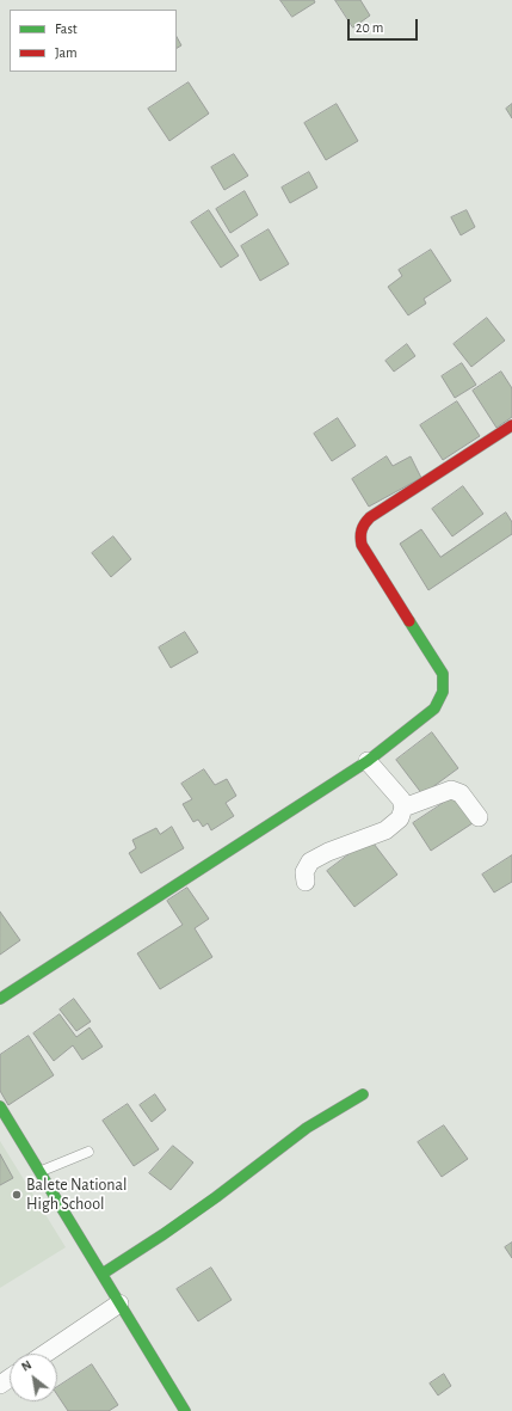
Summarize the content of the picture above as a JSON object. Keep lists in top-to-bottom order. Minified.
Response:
{"places":["Balete National High School"],"legend":["Fast","Jam"],"scale_bar":"20 m","north":"top left"}
